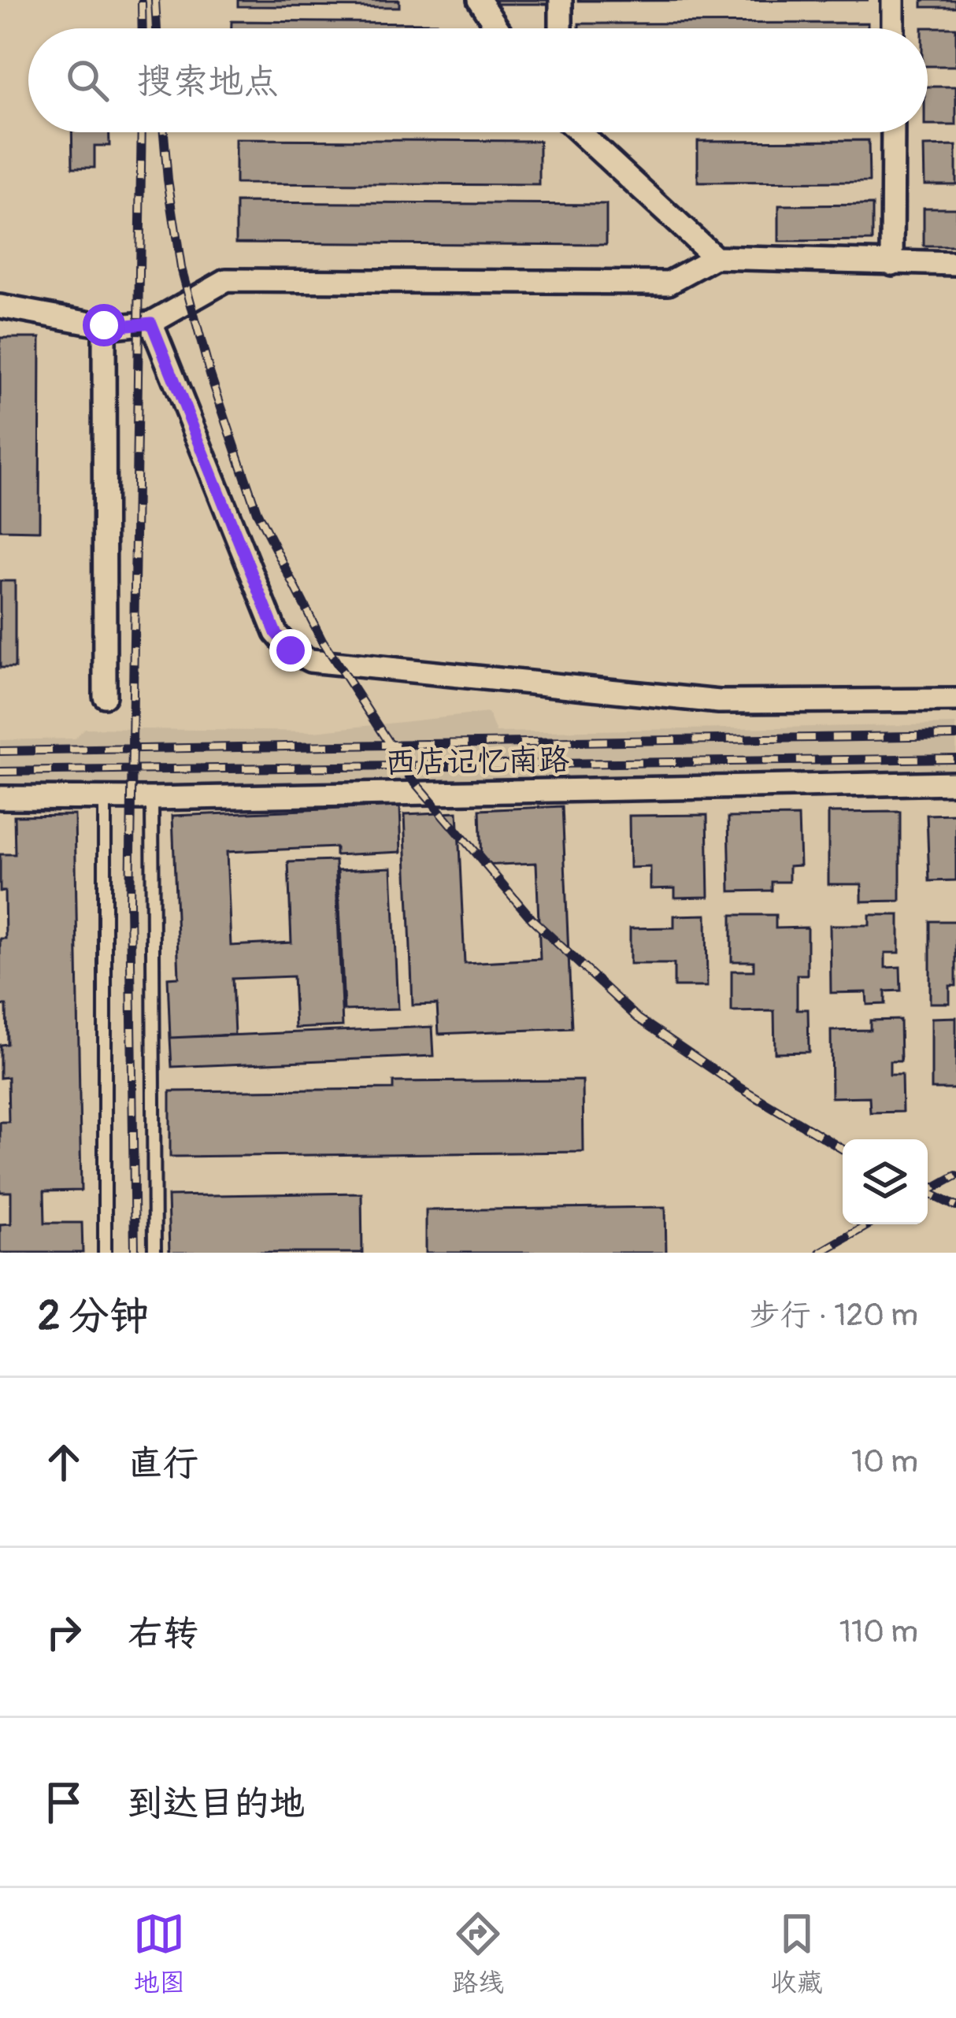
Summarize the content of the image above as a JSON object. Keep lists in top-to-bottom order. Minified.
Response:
{"streets":{"street":["西店记忆南路"]},"page":{"search":"搜索地点","heading":["2 分钟","步行 · 120 m"],"list":[["直行","10 m"],["右转","110 m"],"到达目的地"],"nav":["地图","路线","收藏"]}}
